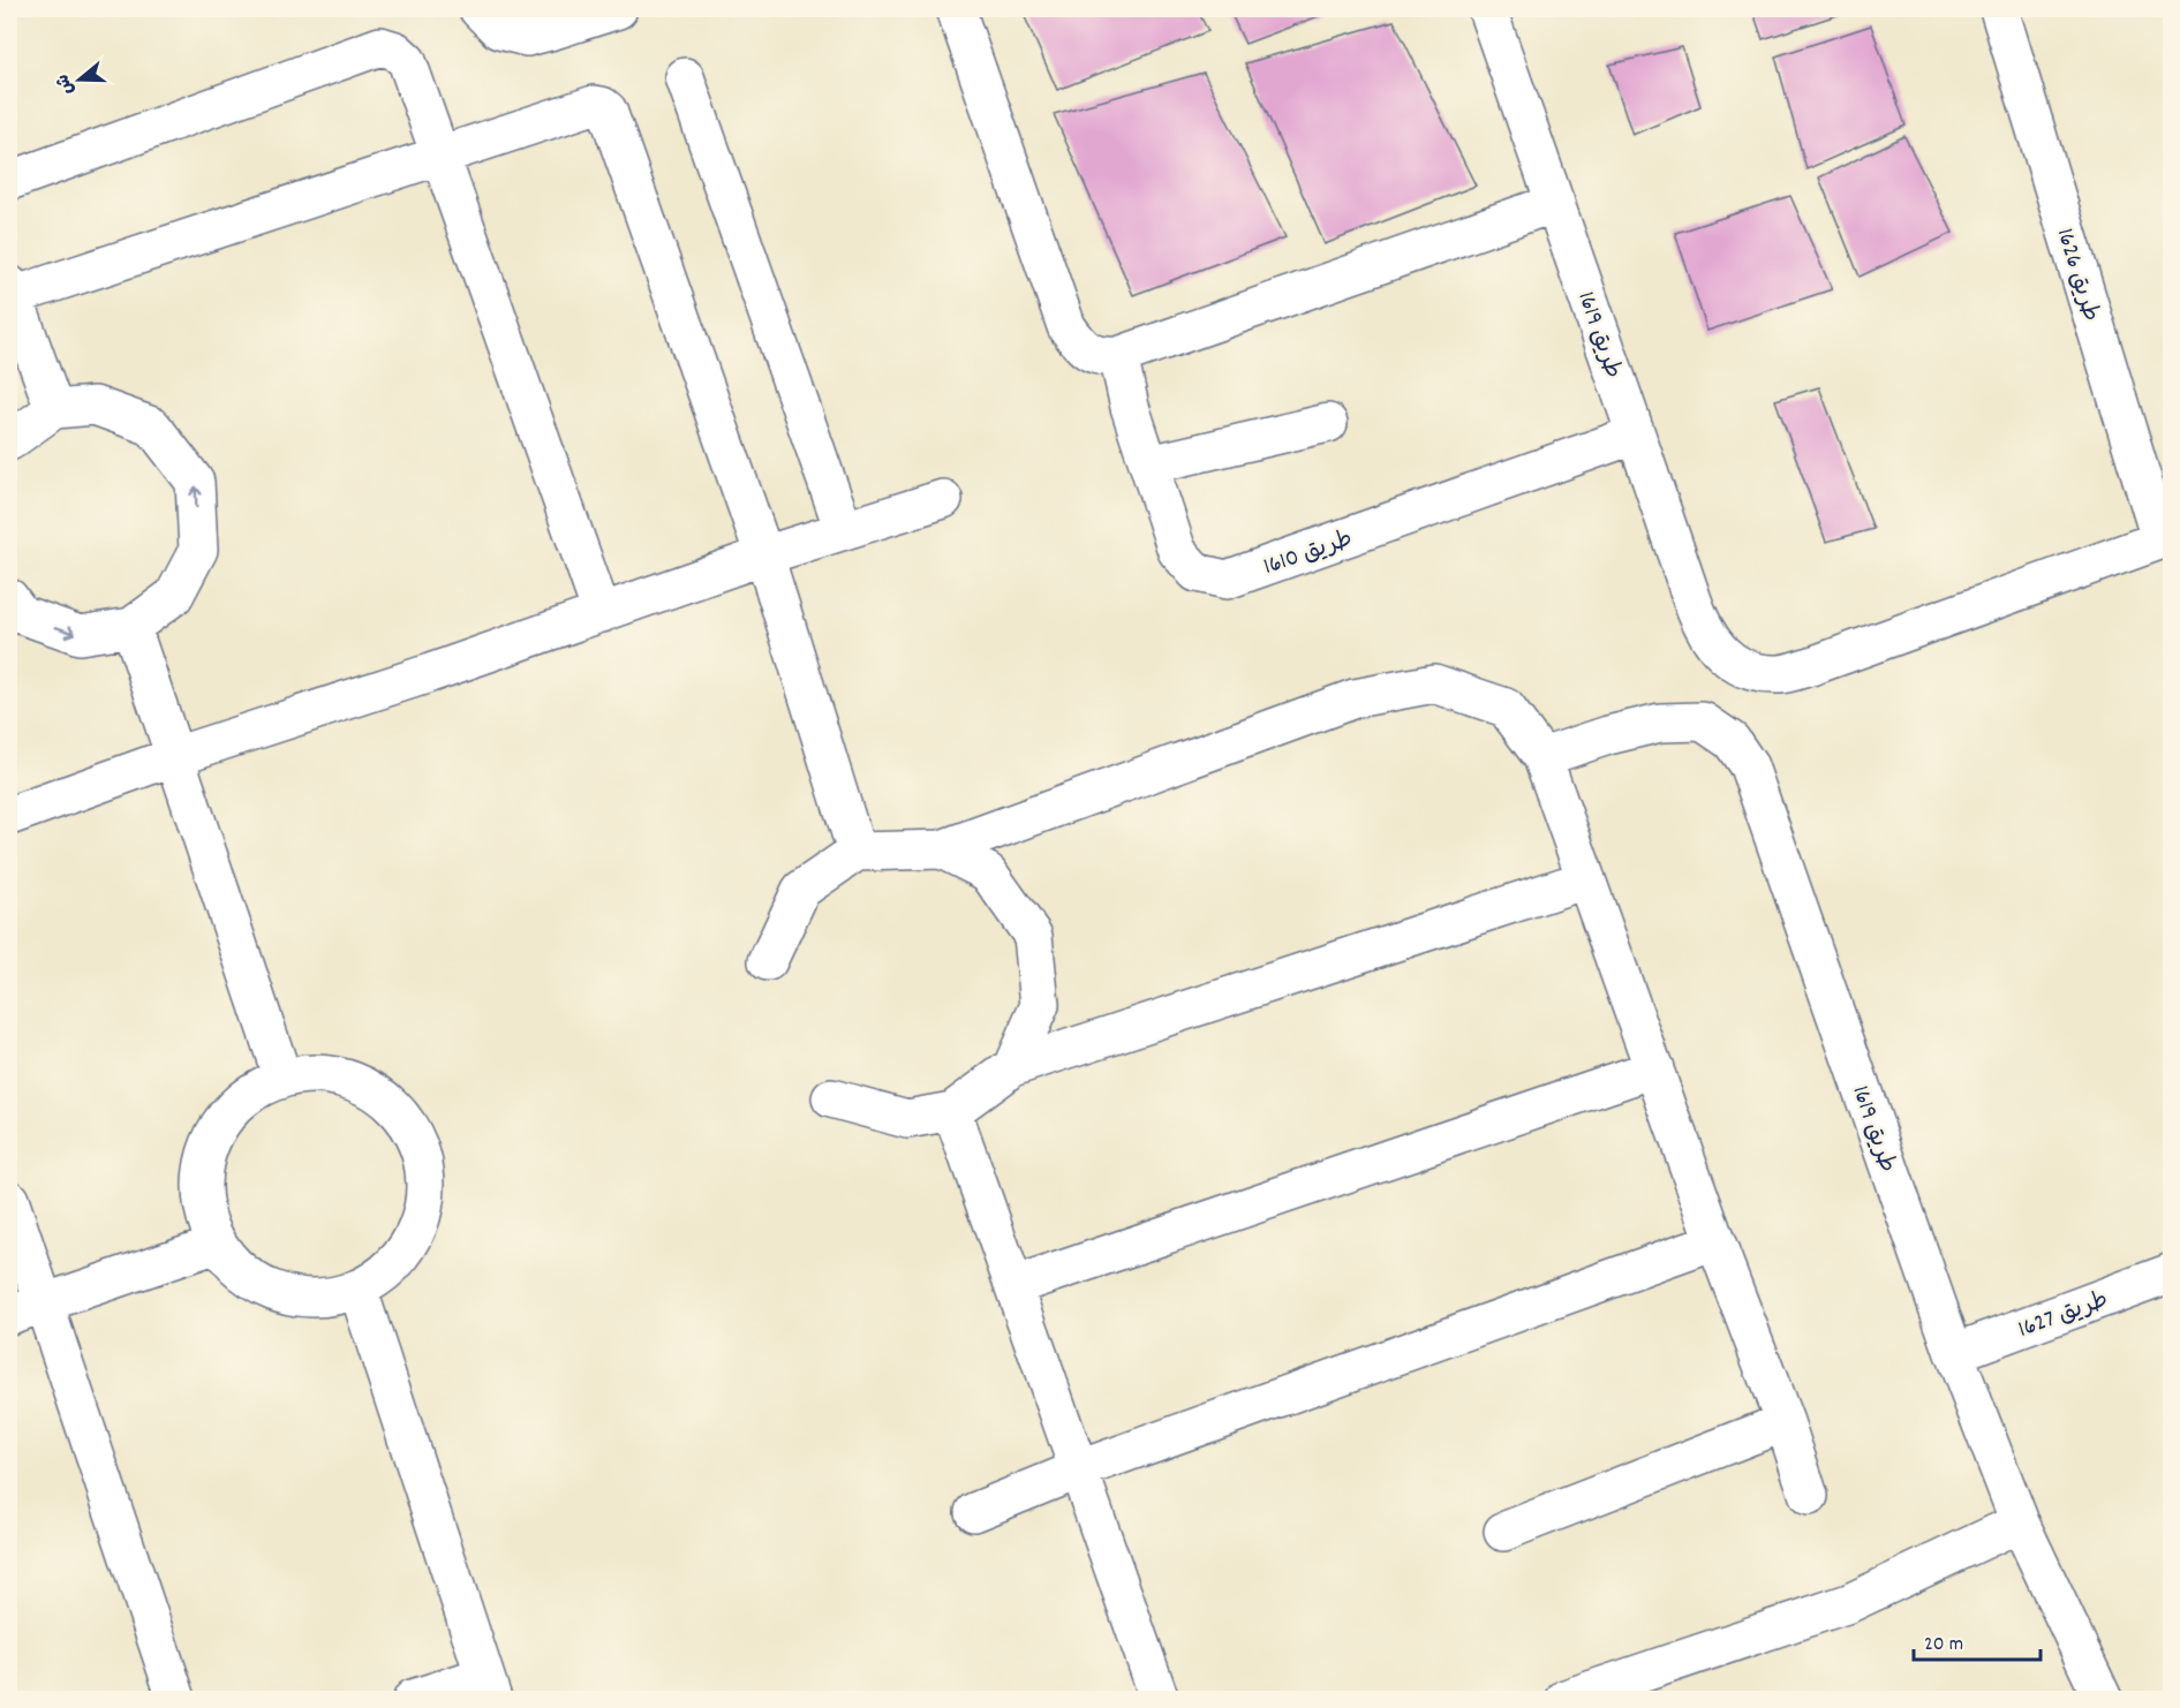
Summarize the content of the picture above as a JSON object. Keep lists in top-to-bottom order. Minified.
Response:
{"streets":{"street":["طريق 1626","طريق 1619","طريق 1610","طريق 1627"]},"crossings":[["طريق 1626","طريق 1619"],["طريق 1619","طريق 1610"],["طريق 1619","طريق 1627"]],"scale_bar":"20 m","north":"left"}
